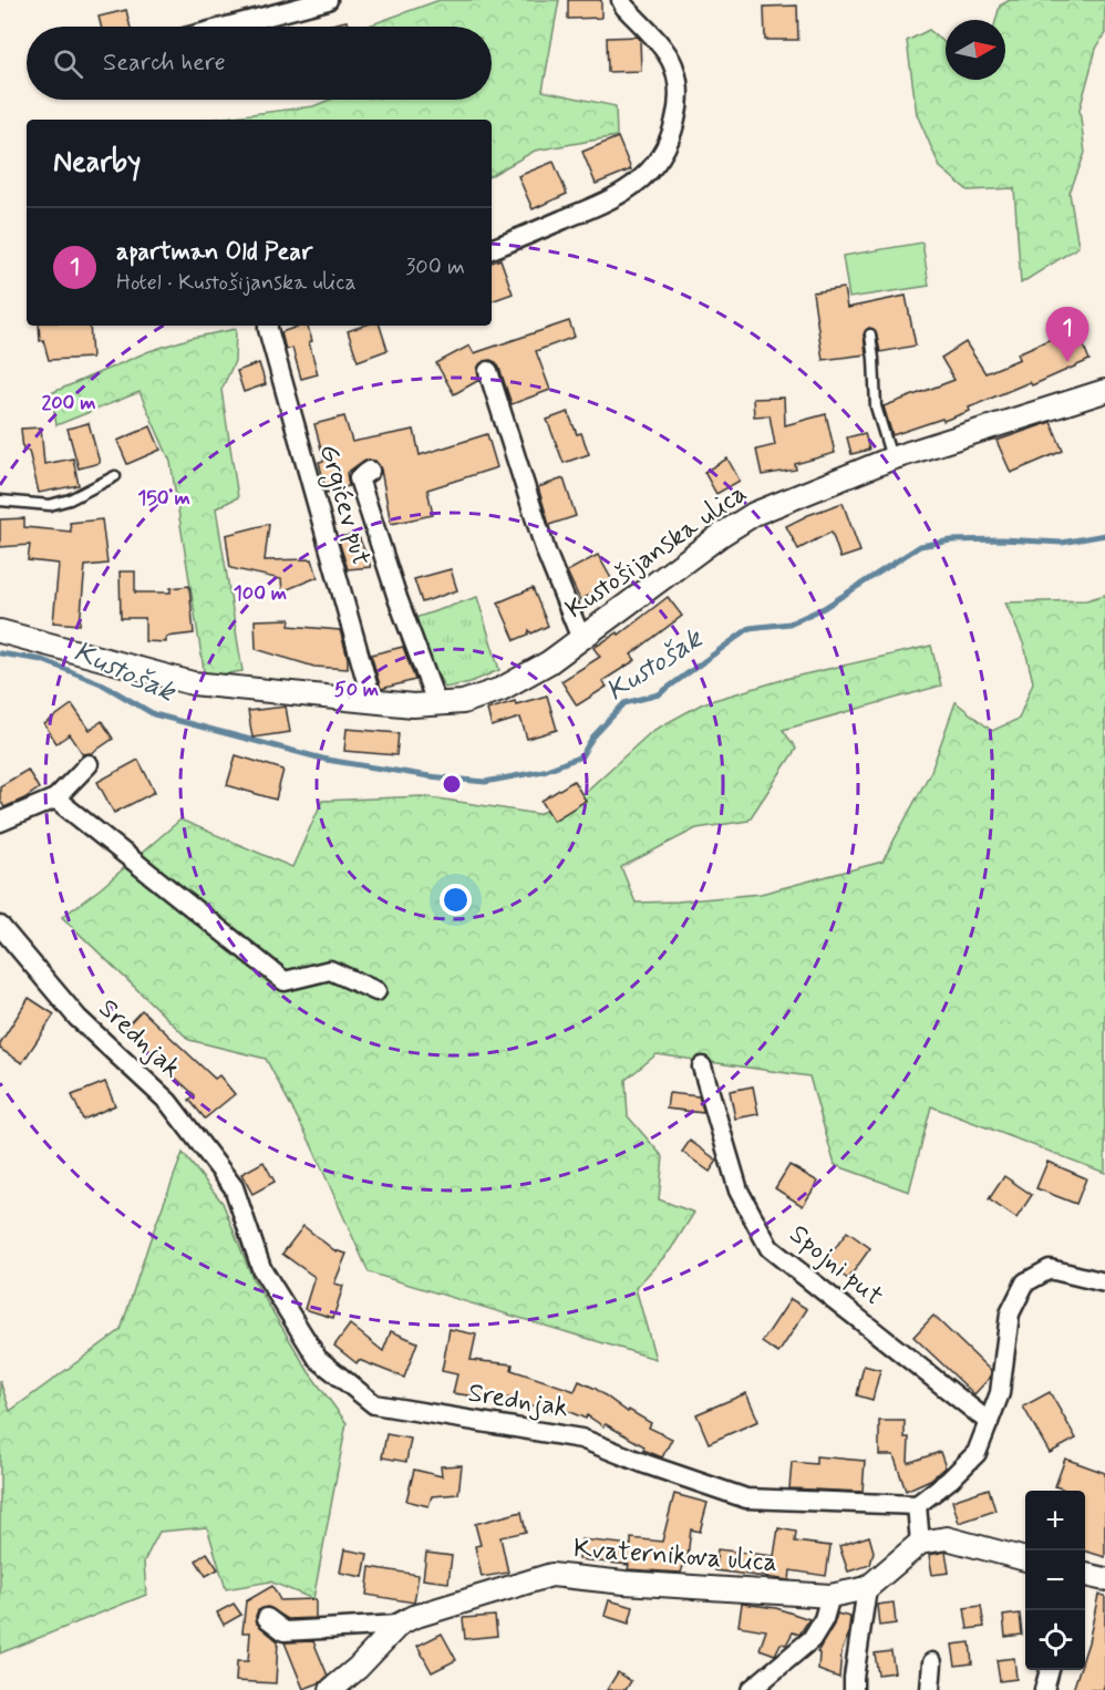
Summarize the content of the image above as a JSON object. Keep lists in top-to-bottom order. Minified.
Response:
{"streets":{"street":["Grgićev put","Kustošijanska ulica","Srednjak","Spojni put","Kvaternikova ulica"]},"crossings":[["Grgićev put","Kustošijanska ulica"]],"water":["Kustošak"],"north":"right","page":{"search":"Search here","heading":"Nearby","list":[{"mark":"1","name":"apartman Old Pear","note":"Hotel · Kustošijanska ulica","value":"300 m"}],"pins":"1","map_buttons":["+","−"]},"rings":["200 m","150 m","100 m","50 m"]}
